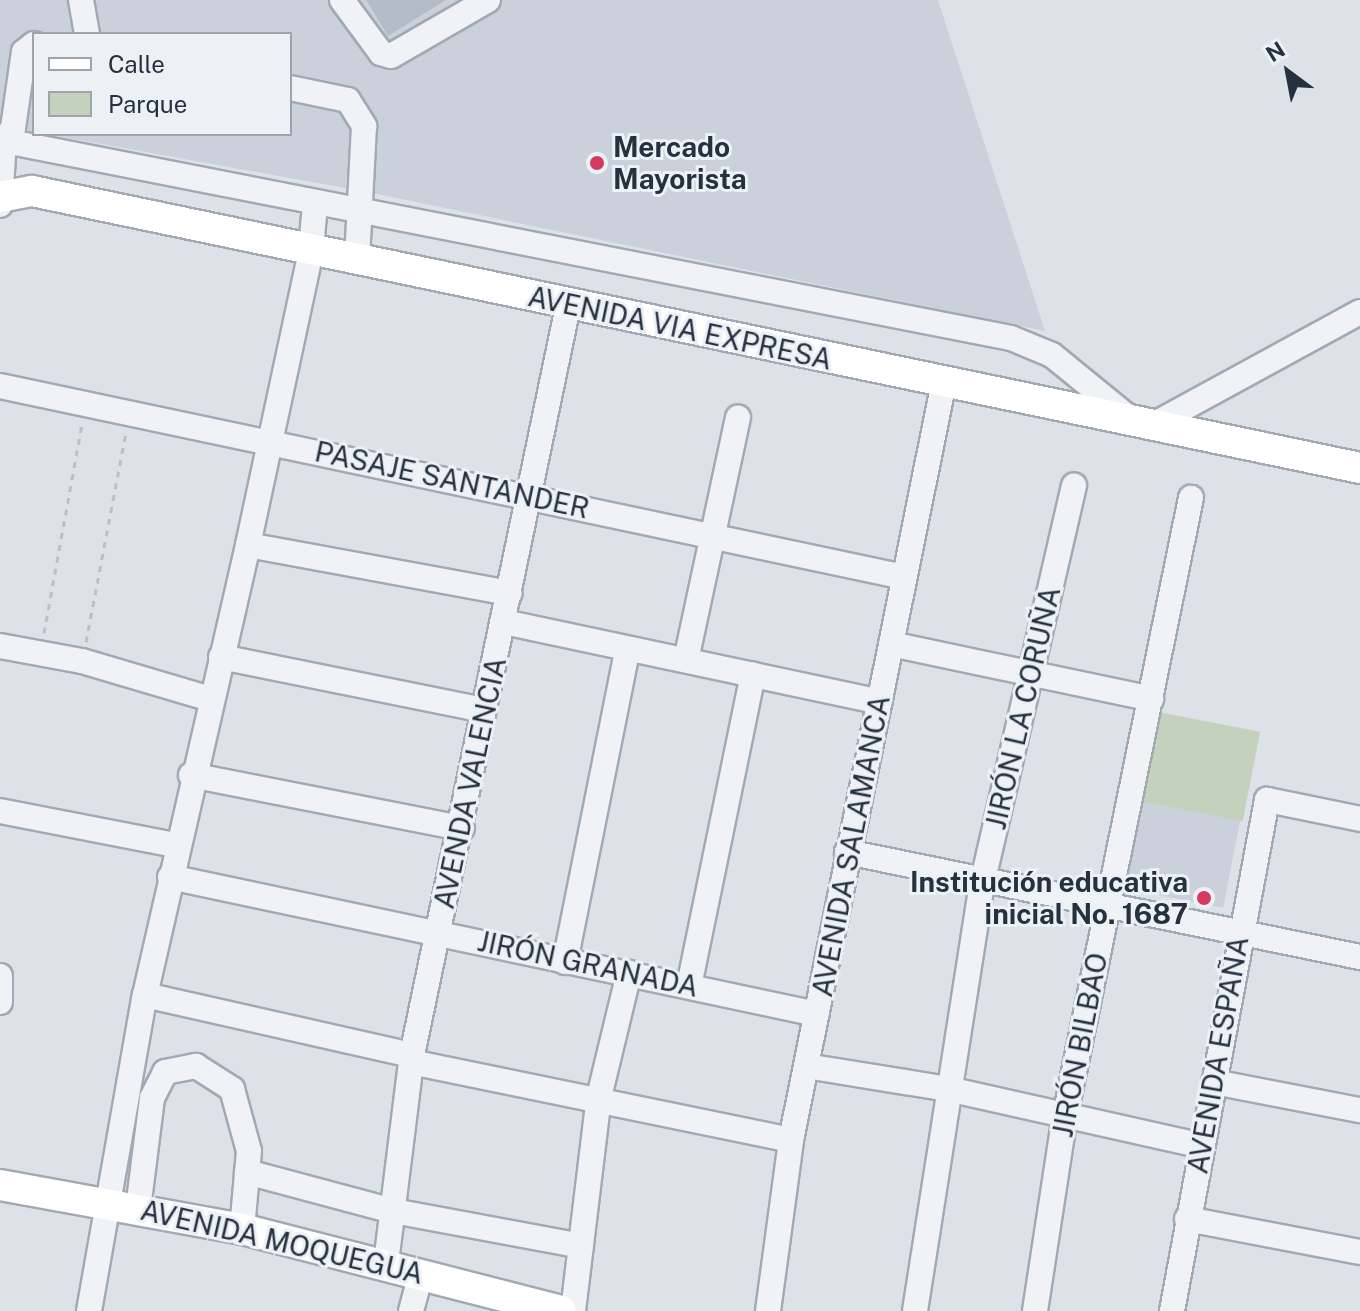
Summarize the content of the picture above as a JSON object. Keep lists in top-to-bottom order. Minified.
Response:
{"streets":{"main road":["AVENIDA VIA EXPRESA","AVENIDA MOQUEGUA"],"street":["PASAJE SANTANDER","JIRÓN LA CORUÑA","AVENDA VALENCIA","AVENIDA SALAMANCA","JIRÓN GRANADA","JIRÓN BILBAO","AVENIDA ESPAÑA"]},"crossings":[["AVENIDA VIA EXPRESA","AVENDA VALENCIA"],["AVENIDA VIA EXPRESA","AVENIDA SALAMANCA"],["PASAJE SANTANDER","AVENDA VALENCIA"],["PASAJE SANTANDER","AVENIDA SALAMANCA"],["AVENDA VALENCIA","JIRÓN GRANADA"],["AVENDA VALENCIA","AVENIDA MOQUEGUA"],["AVENIDA SALAMANCA","JIRÓN GRANADA"]],"places":["Mercado Mayorista","Institución educativa inicial No. 1687"],"legend":["Calle","Parque"],"north":"top left"}
